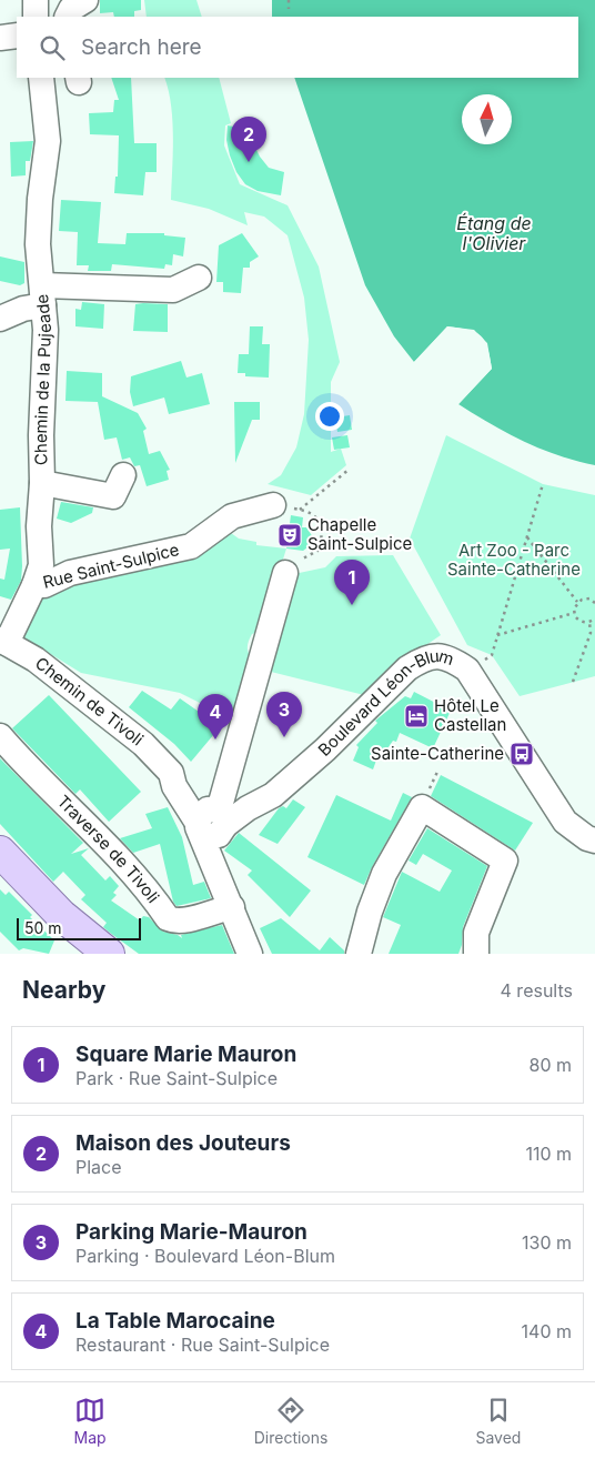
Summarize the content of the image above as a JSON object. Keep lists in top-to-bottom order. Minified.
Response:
{"streets":{"street":["Chemin de la Pujeade","Rue Saint-Sulpice","Chemin de Tivoli","Boulevard Léon-Blum","Traverse de Tivoli"]},"crossings":[["Chemin de la Pujeade","Rue Saint-Sulpice"],["Chemin de la Pujeade","Chemin de Tivoli"],["Chemin de Tivoli","Boulevard Léon-Blum"]],"water":["Étang de l'Olivier"],"parks":["Art Zoo - Parc Sainte-Catherine"],"places":{"theatre":["Chapelle Saint-Sulpice"],"hotel":["Hôtel Le Castellan"],"bus stop":["Sainte-Catherine"]},"scale_bar":"50 m","north":"top","page":{"search":"Search here","pins":["2","1","3","4"],"scale":"50 m","heading":["Nearby","4 results"],"list":[{"mark":"1","name":"Square Marie Mauron","note":"Park · Rue Saint-Sulpice","value":"80 m"},{"mark":"2","name":"Maison des Jouteurs","note":"Place","value":"110 m"},{"mark":"3","name":"Parking Marie-Mauron","note":"Parking · Boulevard Léon-Blum","value":"130 m"},{"mark":"4","name":"La Table Marocaine","note":"Restaurant · Rue Saint-Sulpice","value":"140 m"}],"nav":["Map","Directions","Saved"]}}
